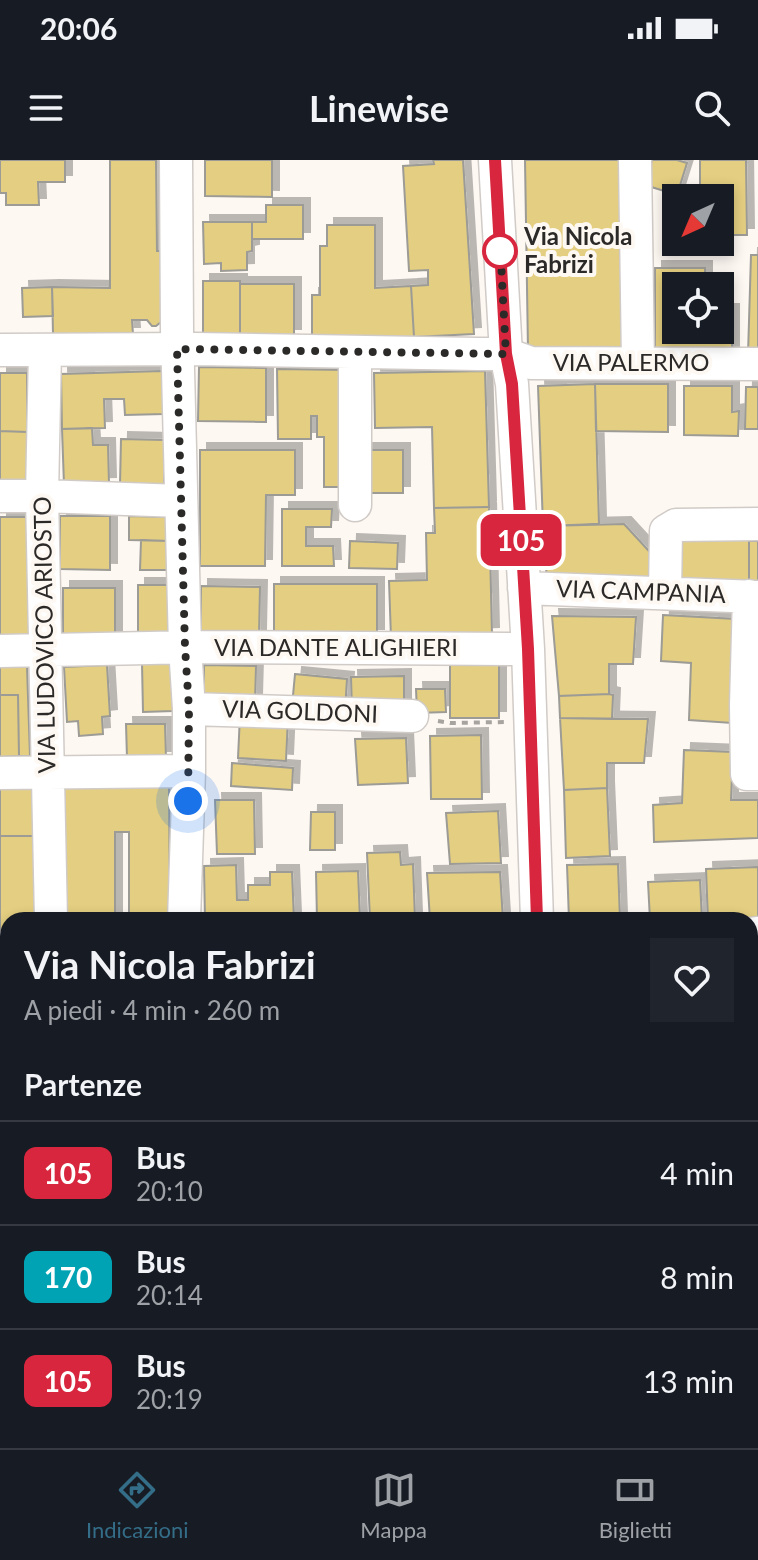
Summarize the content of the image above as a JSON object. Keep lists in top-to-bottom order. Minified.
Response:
{"streets":{"street":["VIA PALERMO","VIA CAMPANIA","VIA LUDOVICO ARIOSTO","VIA DANTE ALIGHIERI","VIA GOLDONI"]},"crossings":[["VIA PALERMO","VIA LUDOVICO ARIOSTO"],["VIA LUDOVICO ARIOSTO","VIA DANTE ALIGHIERI"]],"places":["Via Nicola Fabrizi"],"lines":["bus line 105"],"north":"bottom left","page":{"status":"20:06","header":"Linewise","on_map":"105","heading":[["Via Nicola Fabrizi","A piedi · 4 min · 260 m"],"Partenze"],"list":[{"mark":"105","name":"Bus","note":"20:10","value":"4 min"},{"mark":"170","name":"Bus","note":"20:14","value":"8 min"},{"mark":"105","name":"Bus","note":"20:19","value":"13 min"}],"tabs":["Indicazioni","Mappa","Biglietti"]}}
